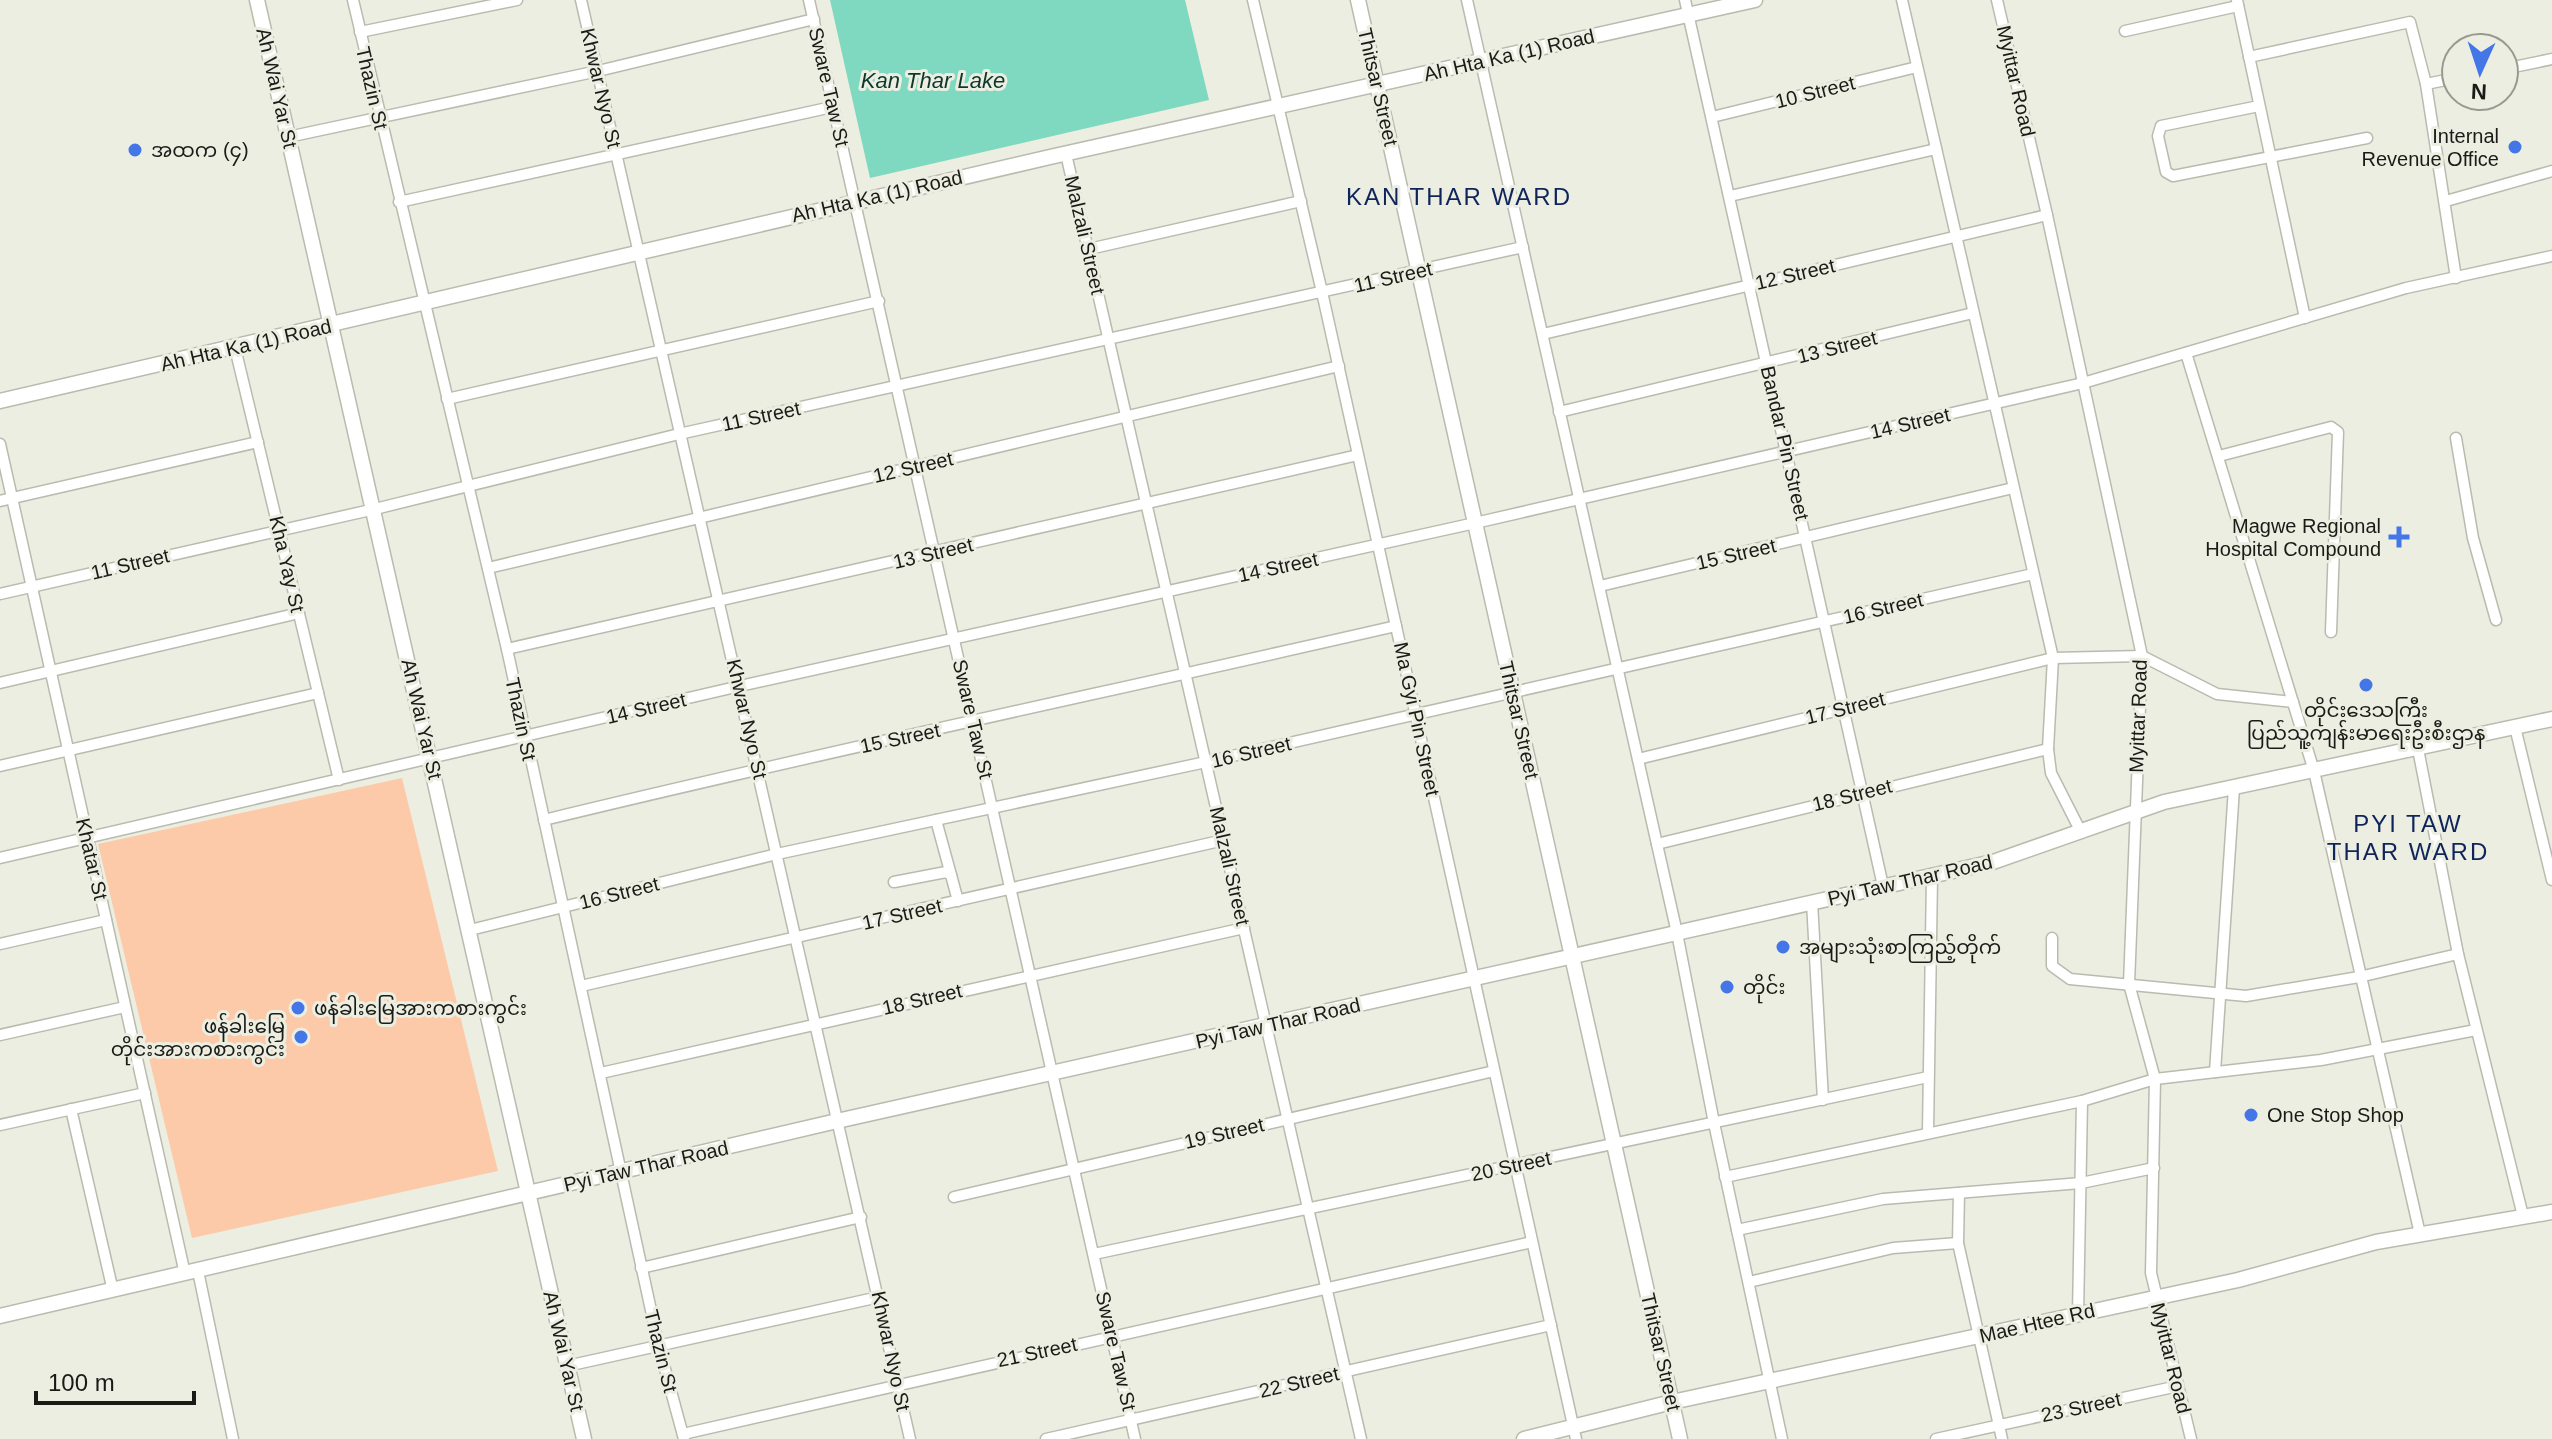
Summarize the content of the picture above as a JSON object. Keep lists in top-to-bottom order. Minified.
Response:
{"streets":{"street":["Ah Hta Ka (1) Road","Myittar Road","Sware Taw St","Thitsar Street","Ah Wai Yar St","Thazin St","Khwar Nyo St","10 Street","Malzali Street","12 Street","11 Street","13 Street","14 Street","Bandar Pin Street","15 Street","Kha Yay St","16 Street","17 Street","Ma Gyi Pin Street","18 Street","Khatar St","Pyi Taw Thar Road","19 Street","20 Street","Mae Htee Rd","21 Street","22 Street","23 Street"]},"crossings":[["Ah Hta Ka (1) Road","Sware Taw St"],["Ah Hta Ka (1) Road","Thitsar Street"],["Ah Hta Ka (1) Road","Ah Wai Yar St"],["Ah Hta Ka (1) Road","Thazin St"],["Ah Hta Ka (1) Road","Khwar Nyo St"],["Ah Hta Ka (1) Road","Malzali Street"],["Ah Hta Ka (1) Road","Bandar Pin Street"],["Ah Hta Ka (1) Road","Kha Yay St"],["Ah Hta Ka (1) Road","Ma Gyi Pin Street"],["Myittar Road","12 Street"],["Myittar Road","14 Street"],["Myittar Road","17 Street"],["Myittar Road","Pyi Taw Thar Road"],["Myittar Road","Mae Htee Rd"],["Myittar Road","23 Street"],["Sware Taw St","12 Street"],["Sware Taw St","11 Street"],["Sware Taw St","13 Street"],["Sware Taw St","14 Street"],["Sware Taw St","15 Street"],["Sware Taw St","16 Street"],["Sware Taw St","17 Street"],["Sware Taw St","18 Street"],["Sware Taw St","Pyi Taw Thar Road"],["Sware Taw St","19 Street"],["Sware Taw St","20 Street"],["Sware Taw St","21 Street"],["Sware Taw St","22 Street"],["Thitsar Street","11 Street"],["Thitsar Street","14 Street"],["Thitsar Street","16 Street"],["Thitsar Street","Pyi Taw Thar Road"],["Thitsar Street","20 Street"],["Thitsar Street","Mae Htee Rd"],["Ah Wai Yar St","11 Street"],["Ah Wai Yar St","14 Street"],["Ah Wai Yar St","16 Street"],["Ah Wai Yar St","Pyi Taw Thar Road"],["Thazin St","12 Street"],["Thazin St","11 Street"],["Thazin St","13 Street"],["Thazin St","14 Street"],["Thazin St","15 Street"],["Thazin St","16 Street"],["Thazin St","17 Street"],["Thazin St","18 Street"],["Thazin St","Pyi Taw Thar Road"],["Thazin St","21 Street"],["Khwar Nyo St","12 Street"],["Khwar Nyo St","11 Street"],["Khwar Nyo St","13 Street"],["Khwar Nyo St","14 Street"],["Khwar Nyo St","15 Street"],["Khwar Nyo St","16 Street"],["Khwar Nyo St","17 Street"],["Khwar Nyo St","18 Street"],["Khwar Nyo St","Pyi Taw Thar Road"],["Khwar Nyo St","21 Street"],["10 Street","Bandar Pin Street"],["Malzali Street","12 Street"],["Malzali Street","11 Street"],["Malzali Street","13 Street"],["Malzali Street","14 Street"],["Malzali Street","15 Street"],["Malzali Street","16 Street"],["Malzali Street","17 Street"],["Malzali Street","18 Street"],["Malzali Street","Pyi Taw Thar Road"],["Malzali Street","19 Street"],["Malzali Street","20 Street"],["Malzali Street","21 Street"],["Malzali Street","22 Street"],["12 Street","Bandar Pin Street"],["12 Street","Ma Gyi Pin Street"],["11 Street","Kha Yay St"],["11 Street","Ma Gyi Pin Street"],["11 Street","Khatar St"],["13 Street","Bandar Pin Street"],["13 Street","Ma Gyi Pin Street"],["14 Street","Bandar Pin Street"],["14 Street","Kha Yay St"],["14 Street","Ma Gyi Pin Street"],["14 Street","Khatar St"],["Bandar Pin Street","15 Street"],["Bandar Pin Street","16 Street"],["Bandar Pin Street","17 Street"],["Bandar Pin Street","18 Street"],["Bandar Pin Street","Pyi Taw Thar Road"],["15 Street","Ma Gyi Pin Street"],["16 Street","Ma Gyi Pin Street"],["Ma Gyi Pin Street","Pyi Taw Thar Road"],["Ma Gyi Pin Street","19 Street"],["Ma Gyi Pin Street","20 Street"],["Ma Gyi Pin Street","Mae Htee Rd"],["Ma Gyi Pin Street","21 Street"],["Ma Gyi Pin Street","22 Street"],["Khatar St","Pyi Taw Thar Road"]],"districts":["KAN THAR WARD","PYI TAW THAR WARD"],"water":["Kan Thar Lake"],"places":{"other":["Internal Revenue Office","အထက (၄)","တိုင်းဒေသကြီး ပြည်သူ့ကျန်းမာရေးဦးစီးဌာန","အများသုံးစာကြည့်တိုက်","တိုင်း","ဖန်ခါးမြေအားကစားကွင်း","ဖန်ခါးမြေ တိုင်းအားကစားကွင်း","One Stop Shop"],"health":["Magwe Regional Hospital Compound"]},"scale_bar":"100 m","north":"bottom"}
